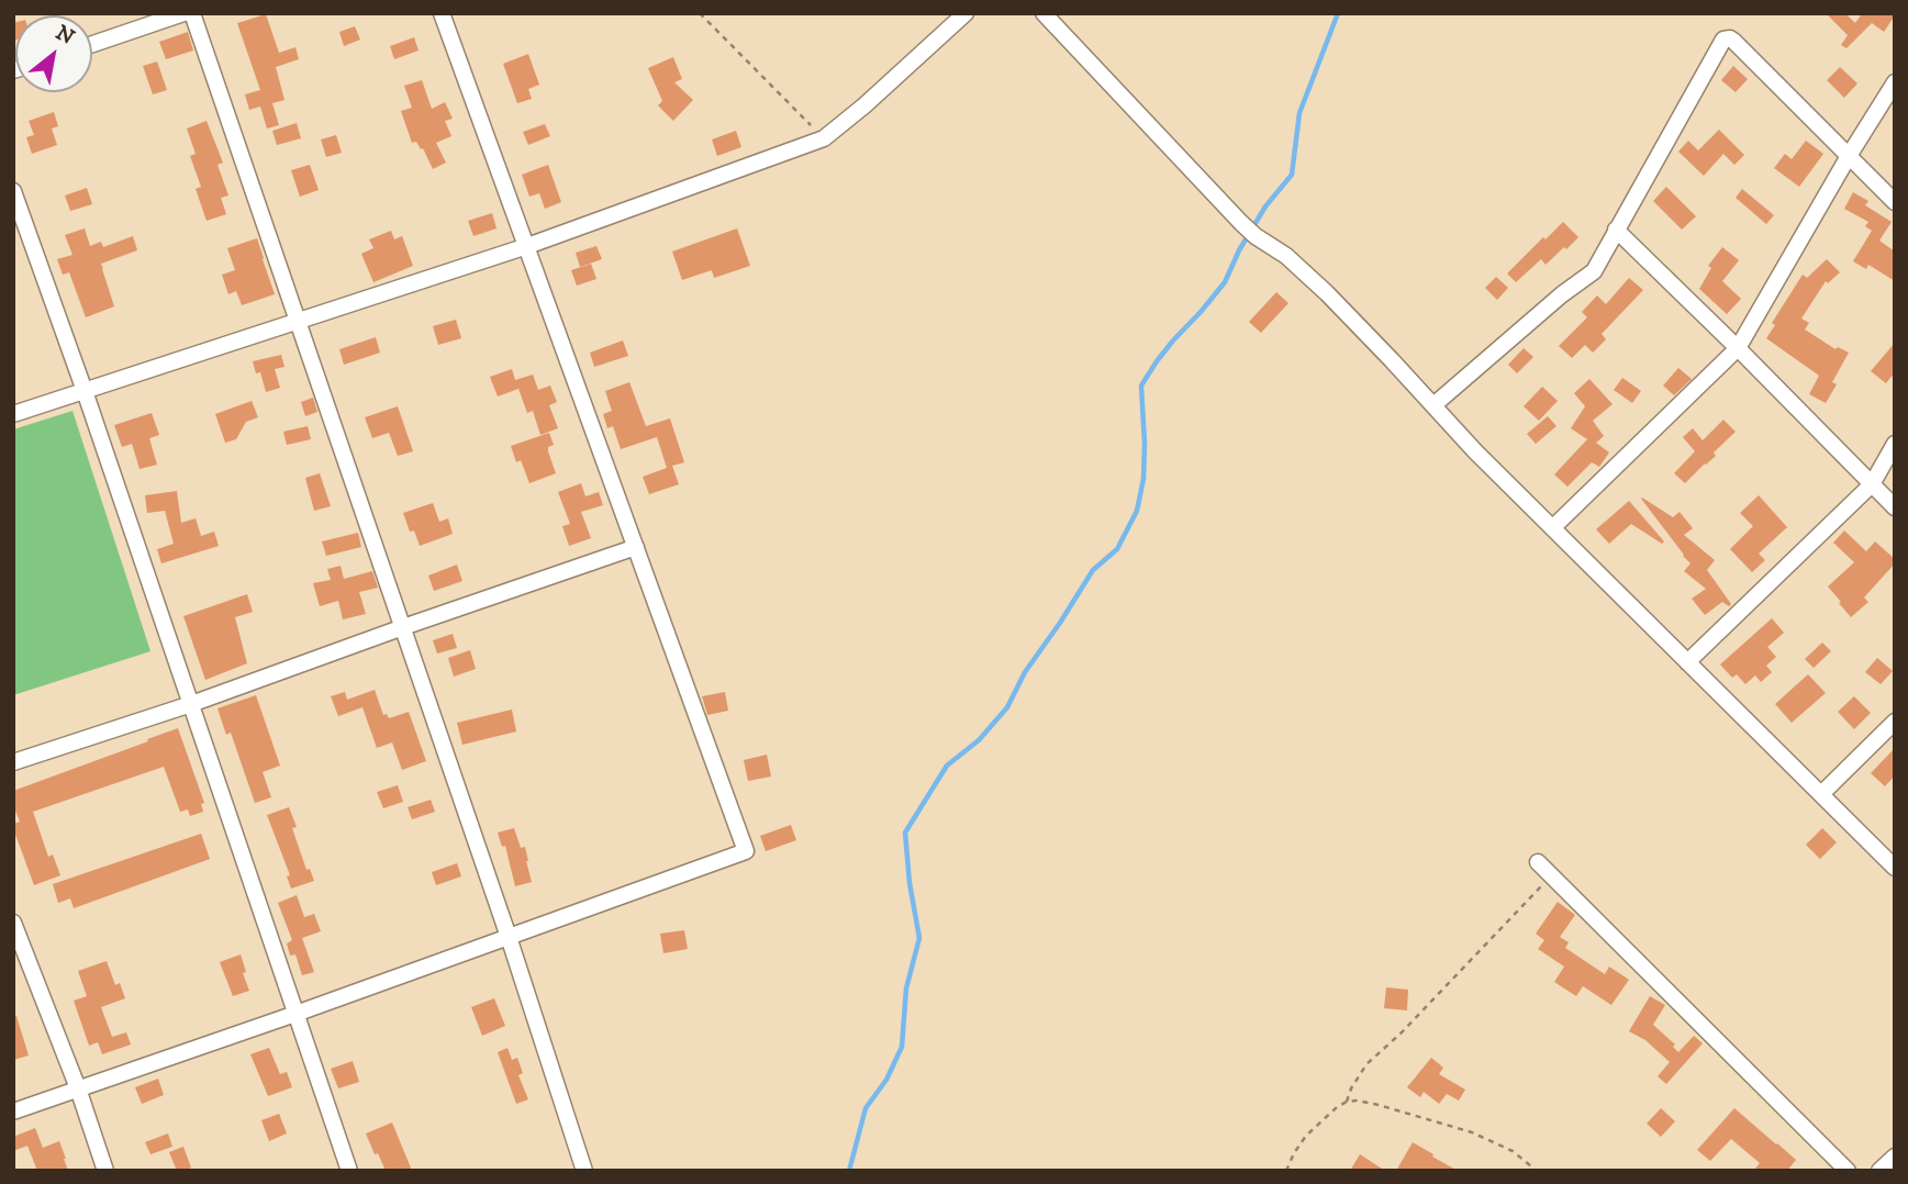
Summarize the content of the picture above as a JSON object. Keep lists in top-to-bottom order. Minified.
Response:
{"north":"top right"}
